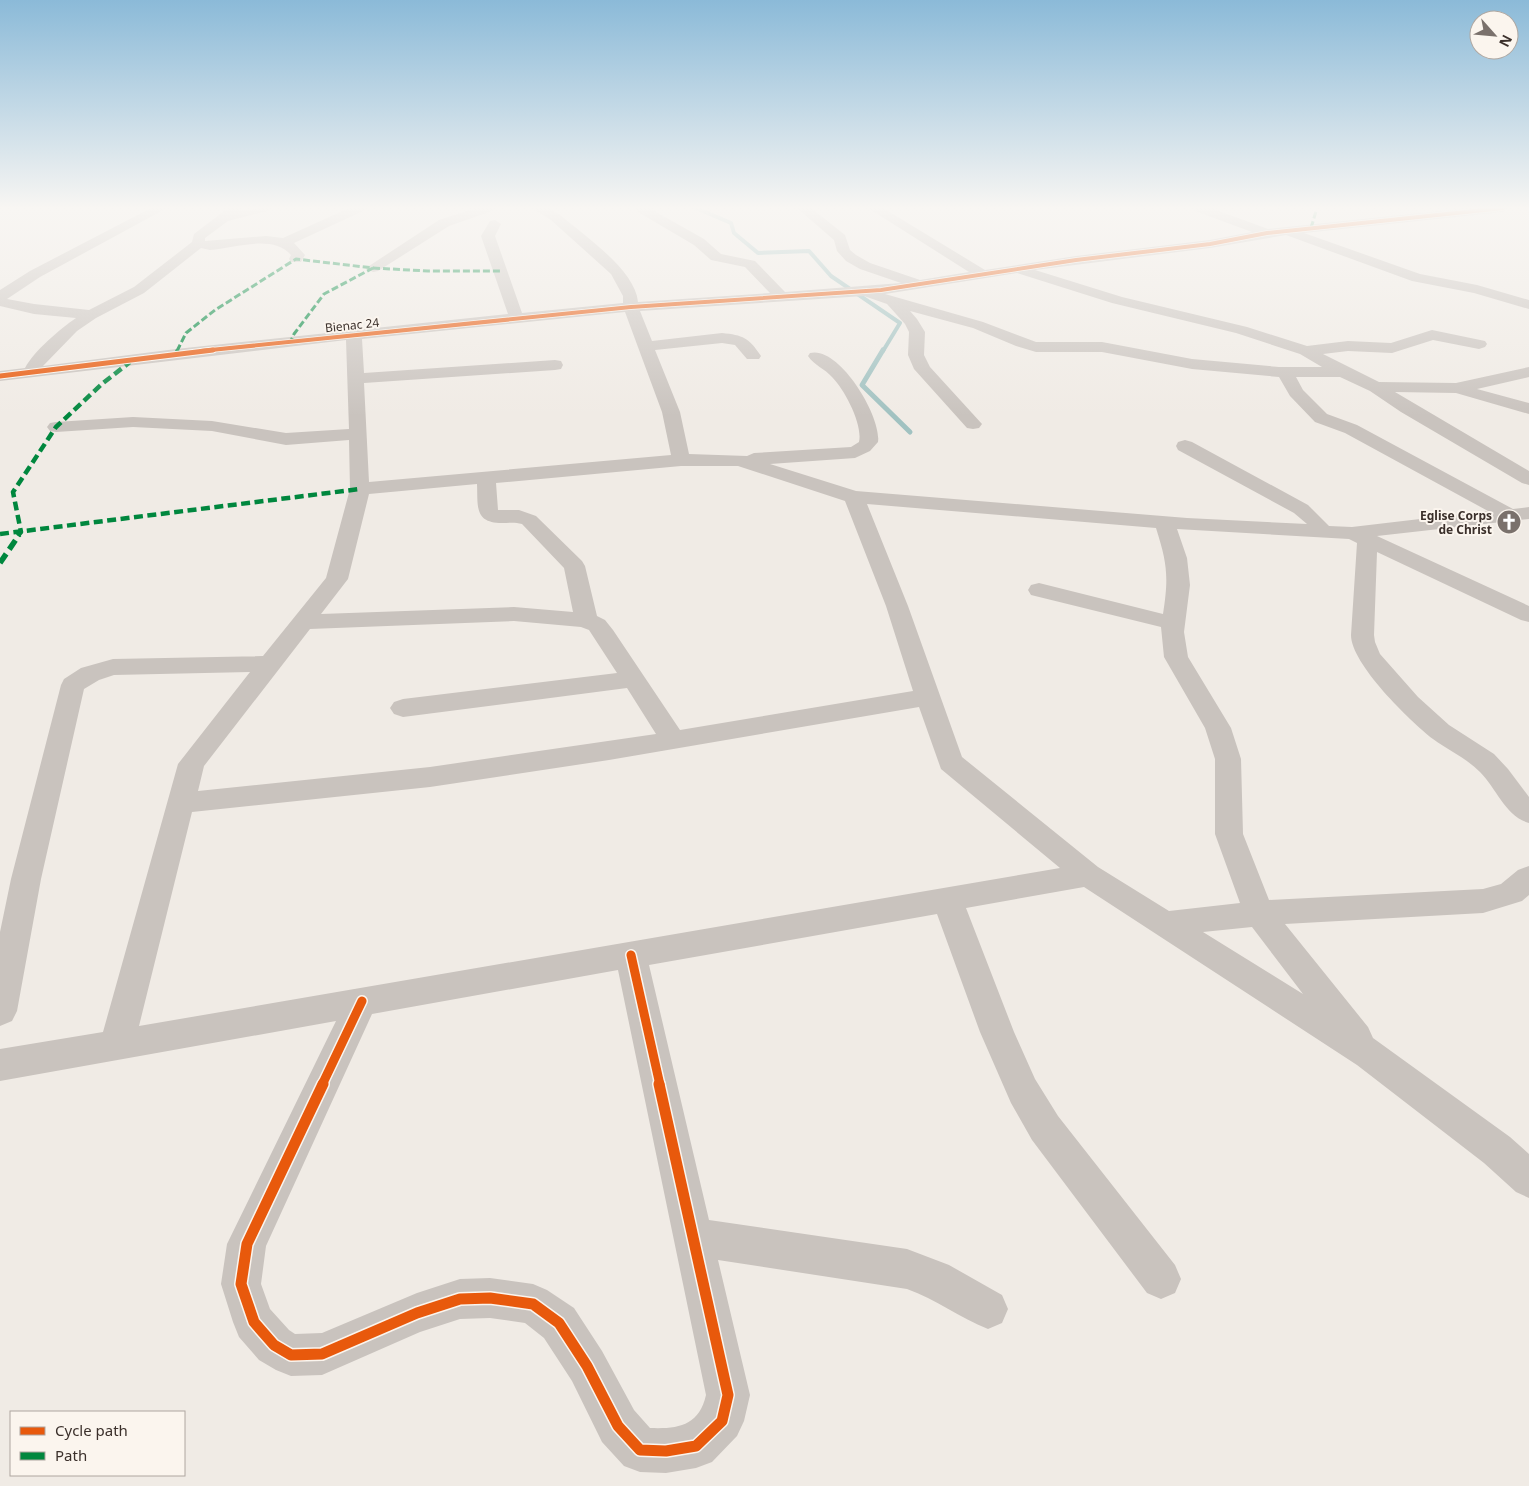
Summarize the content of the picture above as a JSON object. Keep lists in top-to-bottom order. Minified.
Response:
{"streets":{"street":["Bienac 24"]},"places":{"church":["Eglise Corps de Christ"]},"legend":["Cycle path","Path"],"north":"bottom right"}
